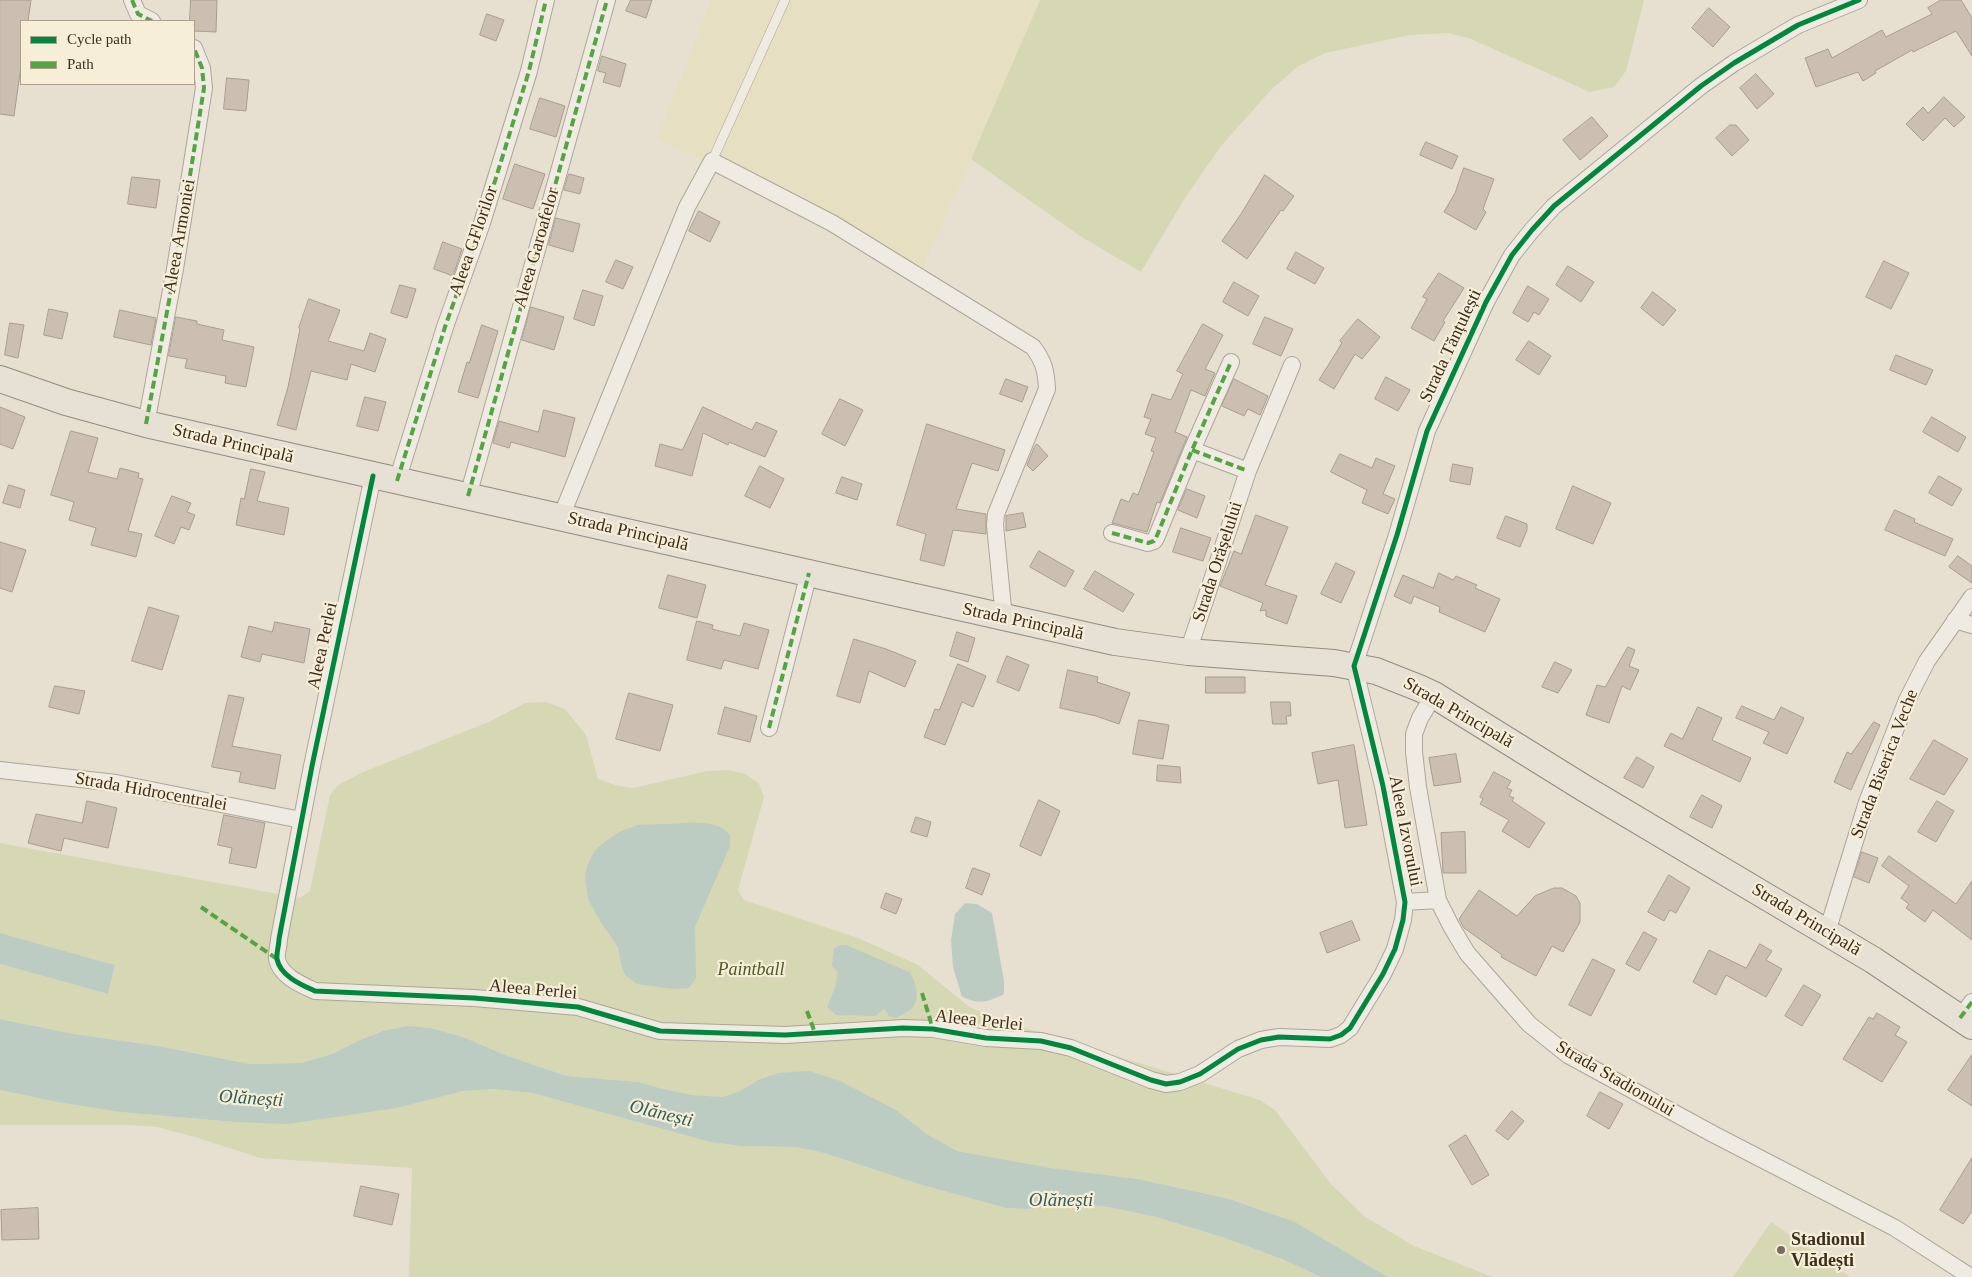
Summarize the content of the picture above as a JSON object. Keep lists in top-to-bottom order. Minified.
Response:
{"streets":{"main road":["Strada Principală"],"street":["Aleea Armoniei","Aleea GFlorilor","Aleea Garoafelor","Strada Tănțulești","Strada Orășelului","Aleea Perlei","Strada Biserica Veche","Strada Hidrocentralei","Aleea Izvorului","Strada Stadionului"]},"crossings":[["Aleea Armoniei","Strada Principală"],["Aleea GFlorilor","Strada Principală"],["Aleea GFlorilor","Aleea Perlei"],["Aleea Garoafelor","Strada Principală"],["Strada Tănțulești","Strada Principală"],["Strada Tănțulești","Aleea Izvorului"],["Strada Principală","Strada Orășelului"],["Strada Principală","Aleea Perlei"],["Strada Principală","Strada Biserica Veche"],["Strada Principală","Aleea Izvorului"],["Strada Principală","Strada Stadionului"],["Aleea Perlei","Strada Hidrocentralei"],["Aleea Perlei","Aleea Izvorului"]],"water":["Olănești"],"parks":["Paintball"],"places":["Stadionul Vlădești"],"legend":["Cycle path","Path"]}
